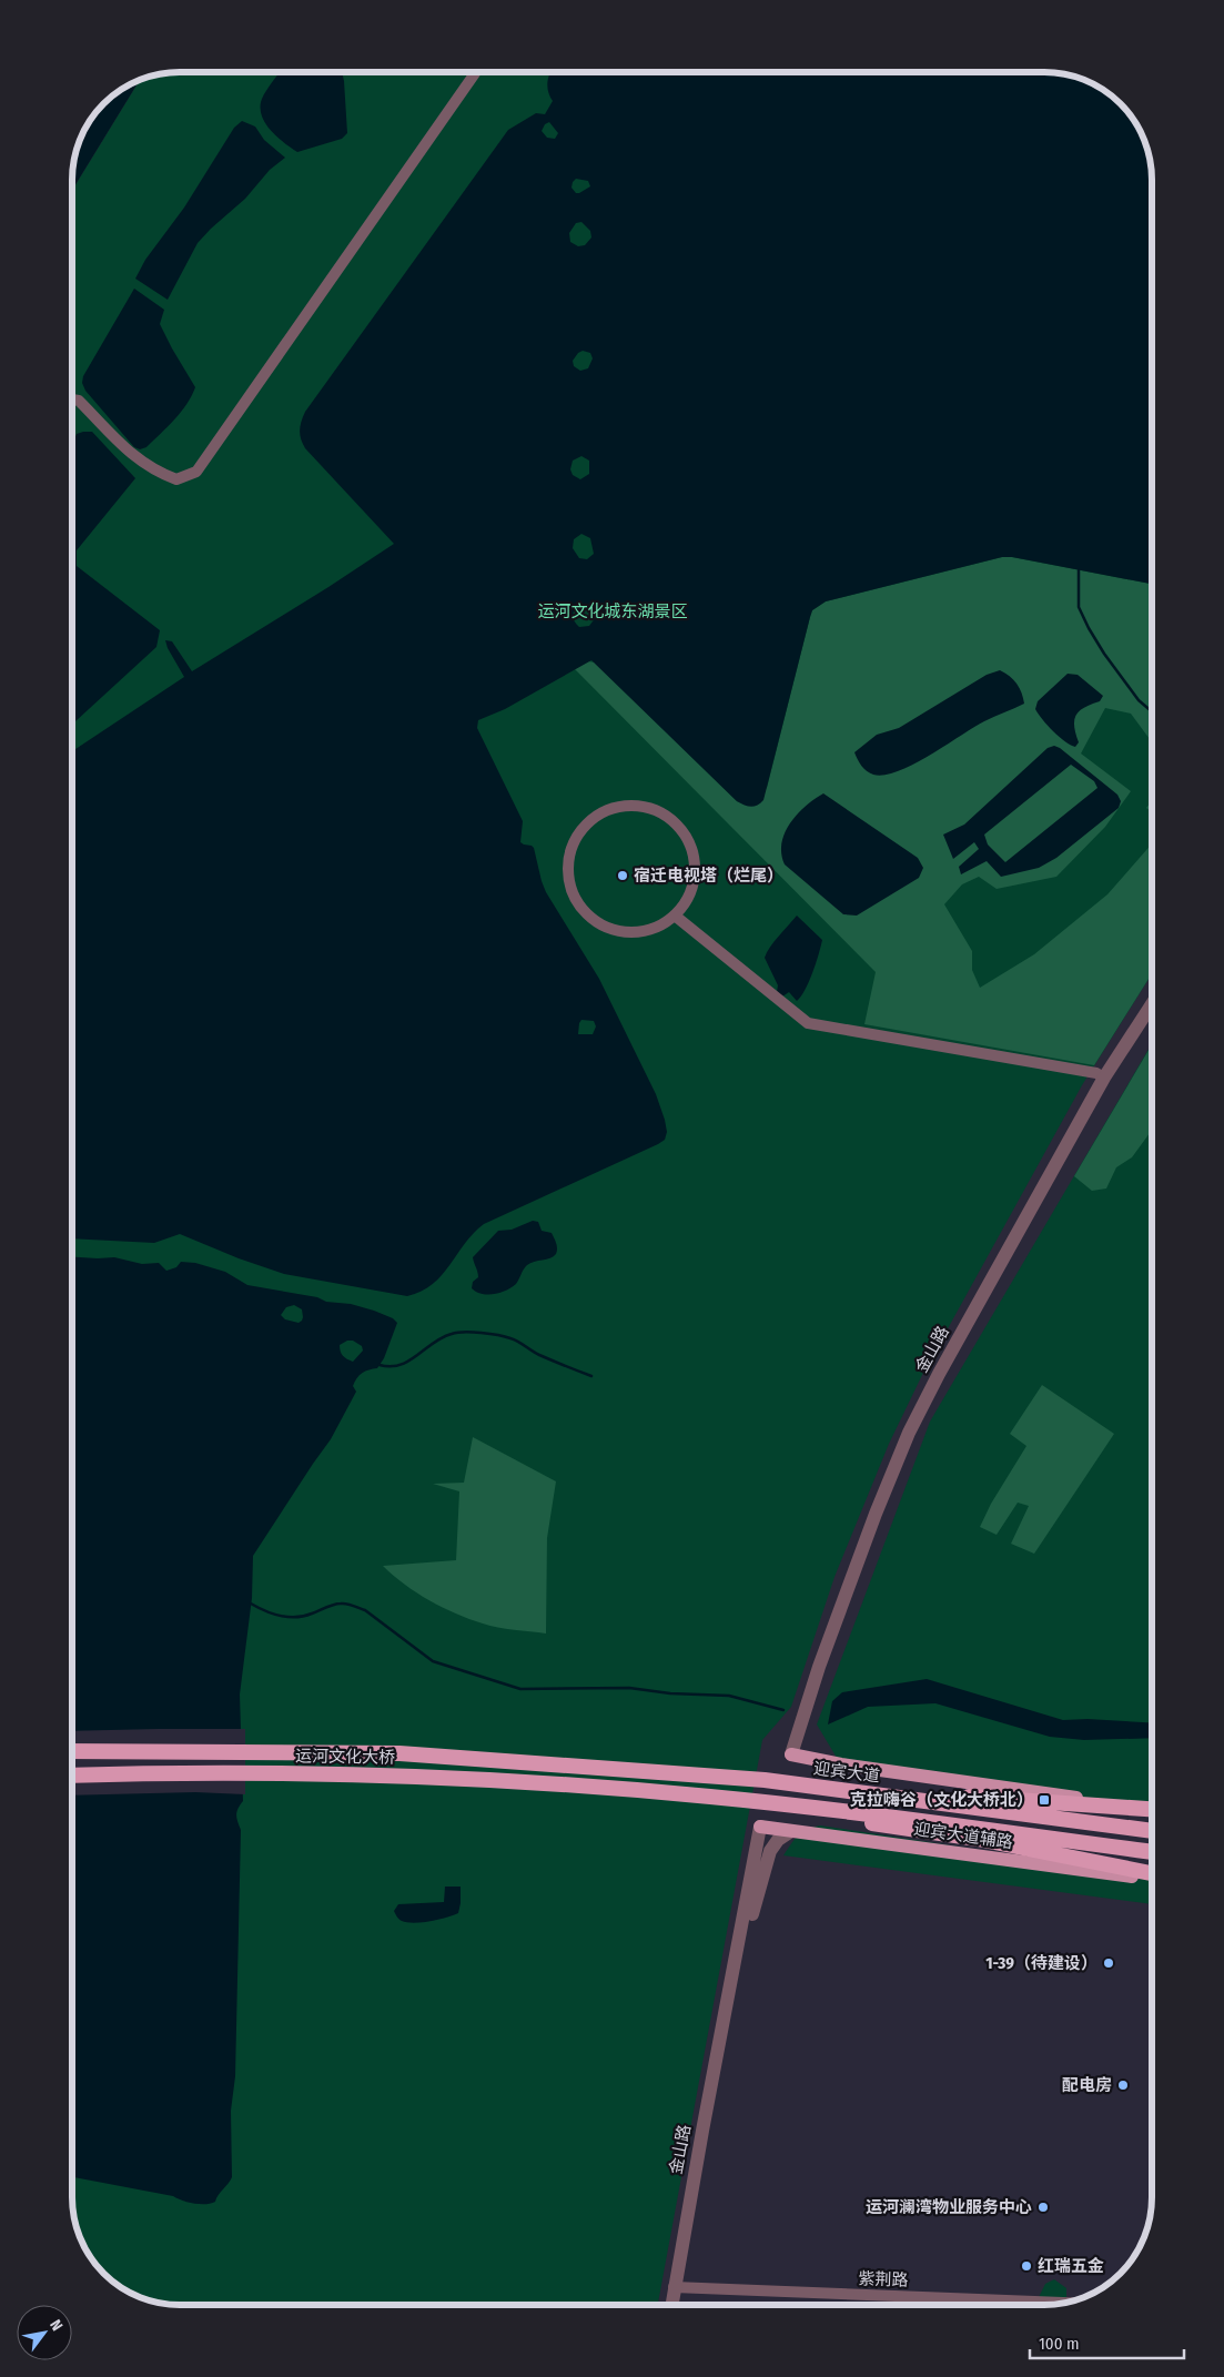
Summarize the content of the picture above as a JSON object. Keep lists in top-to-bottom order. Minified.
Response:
{"streets":{"highway":["运河文化大桥","迎宾大道"],"main road":["迎宾大道辅路"],"street":["金山路","紫荆路"]},"crossings":[["金山路","迎宾大道辅路"],["金山路","紫荆路"],["运河文化大桥","迎宾大道"]],"parks":["运河文化城东湖景区"],"places":{"other":["宿迁电视塔（烂尾）","1-39（待建设）","配电房","运河澜湾物业服务中心","红瑞五金"],"transit":["克拉嗨谷（文化大桥北）"]},"scale_bar":"100 m","north":"top right"}
